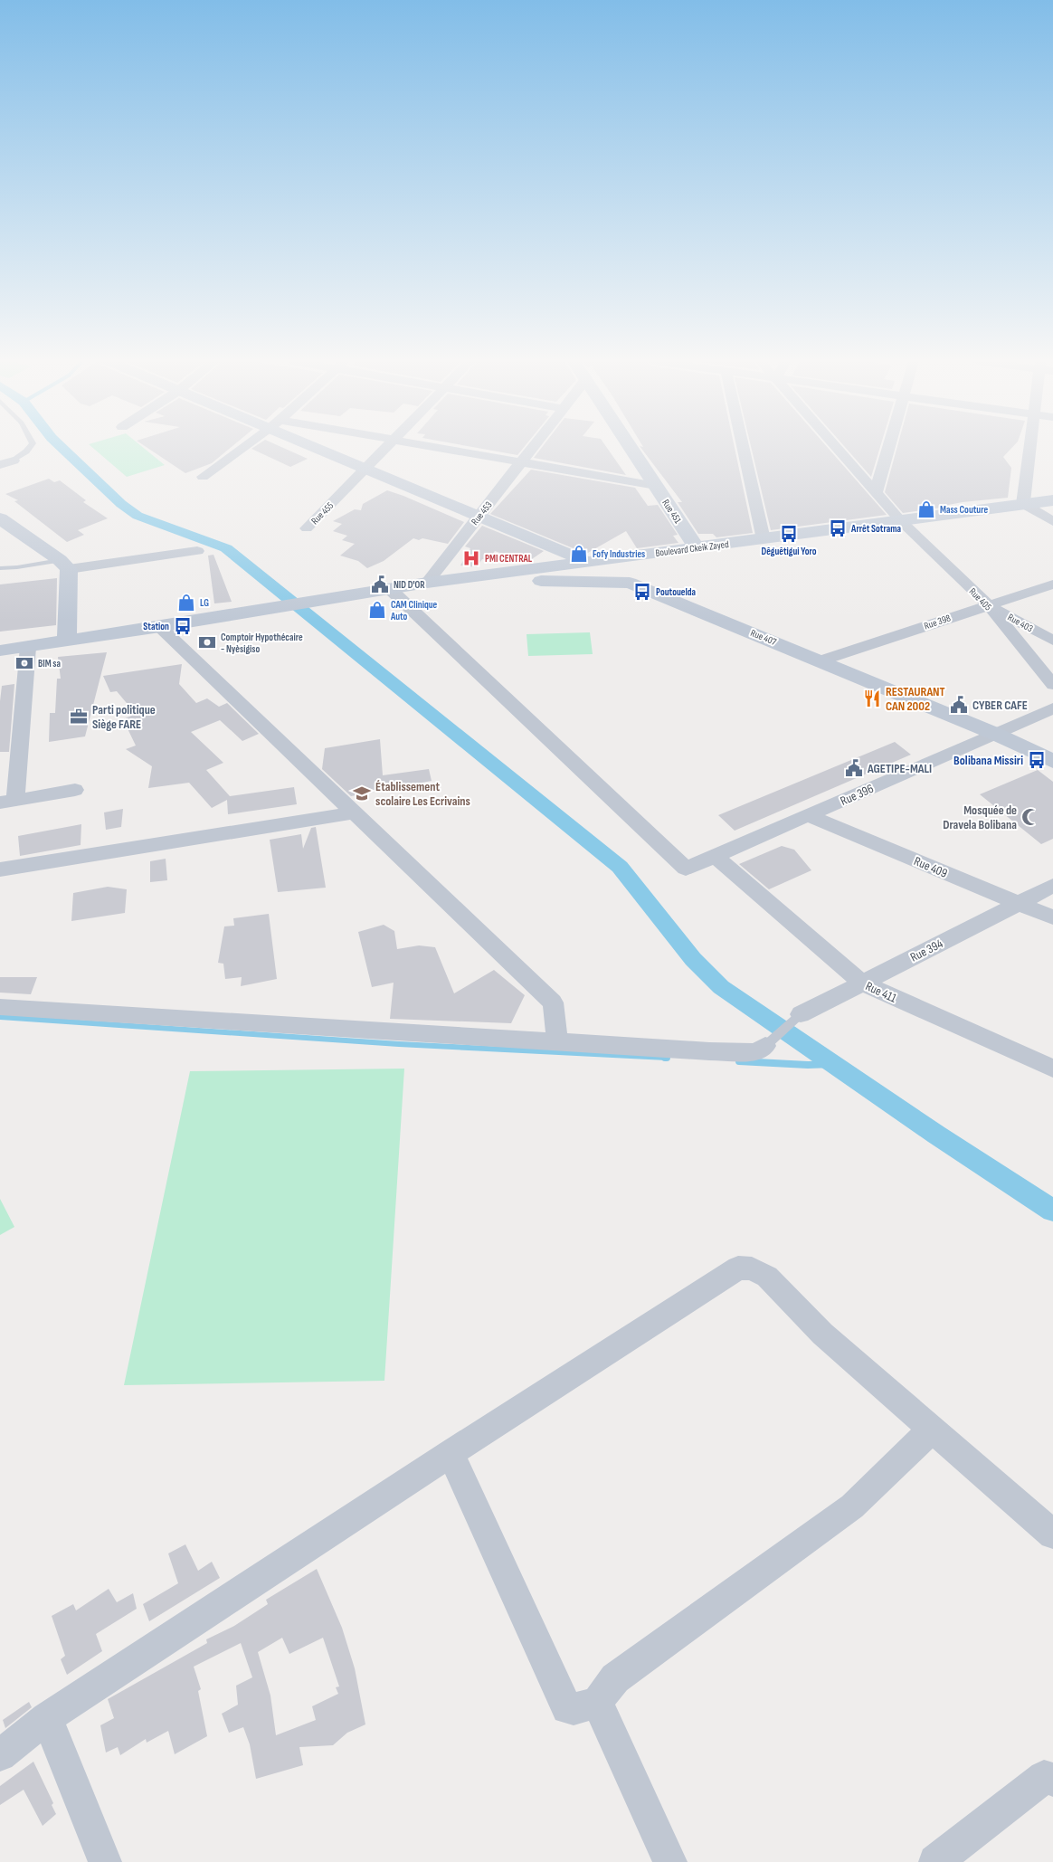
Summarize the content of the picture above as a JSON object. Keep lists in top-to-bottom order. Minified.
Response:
{"streets":{"main road":["Rue 451","Boulevard Ckeik Zayed","Rue 407"],"street":["Rue 455","Rue 453","Rue 405","Rue 398","Rue 403","Rue 396","Rue 409","Rue 394","Rue 411"]},"crossings":[["Rue 451","Boulevard Ckeik Zayed"],["Rue 453","Boulevard Ckeik Zayed"],["Boulevard Ckeik Zayed","Rue 405"],["Boulevard Ckeik Zayed","Rue 407"],["Boulevard Ckeik Zayed","Rue 396"],["Rue 405","Rue 398"],["Rue 405","Rue 403"],["Rue 398","Rue 403"],["Rue 398","Rue 407"],["Rue 407","Rue 396"],["Rue 396","Rue 409"],["Rue 396","Rue 411"],["Rue 409","Rue 394"],["Rue 394","Rue 411"]],"places":{"shop":["Mass Couture","Fofy Industries","LG","CAM Clinique Auto"],"bus stop":["Arrêt Sotrama","Dêguêtigui Yoro","Poutouelda","Station","Bolibana Missiri"],"hospital":["PMI CENTRAL"],"public building":["NID D'OR","CYBER CAFE","AGETIPE-MALI"],"bank":["Comptoir Hypothécaire - Nyèsigiso","BIM sa"],"restaurant":["RESTAURANT CAN 2002"],"office":["Parti politique Siège FARE"],"school or university":["Établissement scolaire Les Ecrivains"],"mosque":["Mosquée de Dravela Bolibana"]}}
